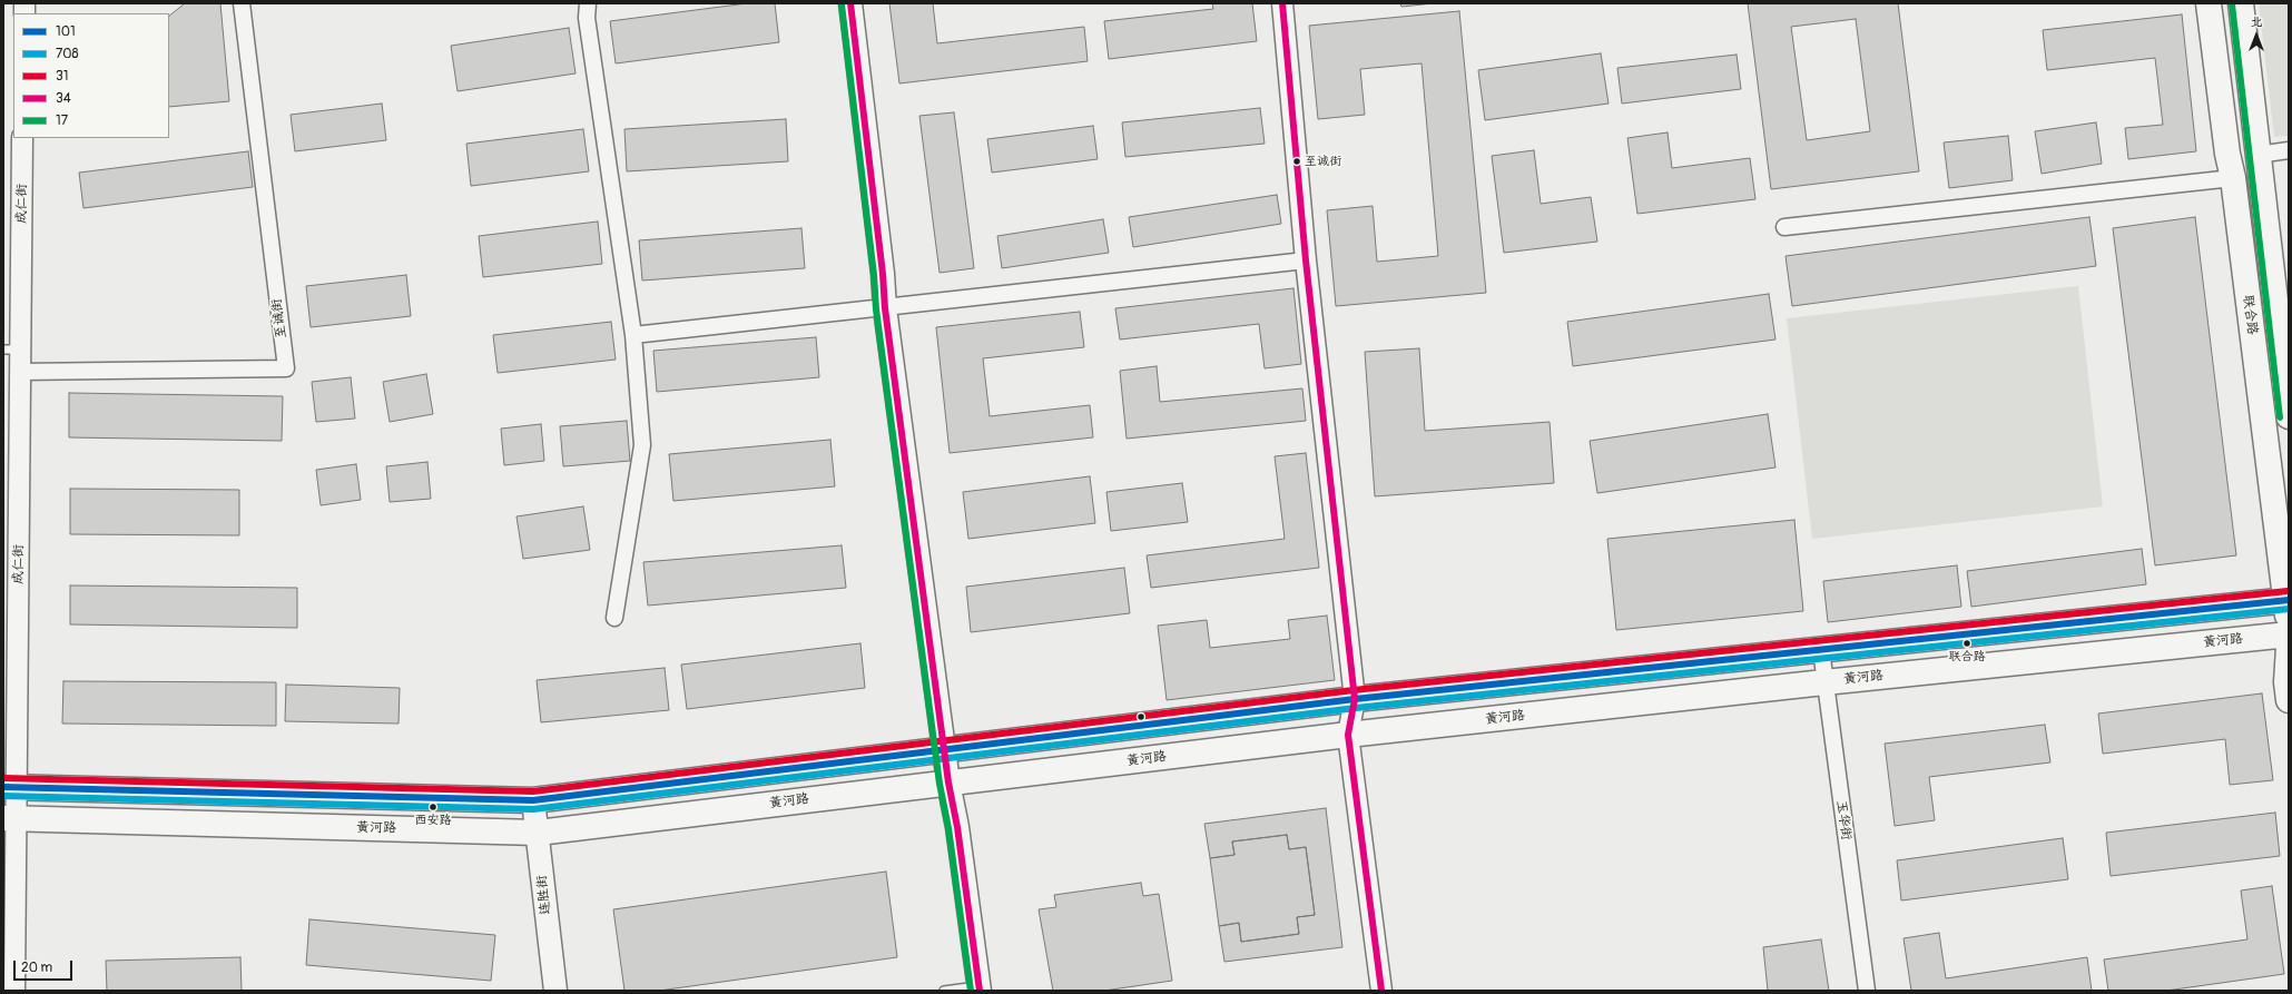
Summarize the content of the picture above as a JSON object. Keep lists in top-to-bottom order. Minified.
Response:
{"streets":{"main road":["联合路","黄河路","连胜街"],"street":["成仁街","至诚街","玉华街"]},"crossings":[["成仁街","至诚街"],["成仁街","黄河路"],["黄河路","玉华街"],["黄河路","连胜街"]],"places":["至诚街","联合路","西安路"],"lines":["transit line 34","transit line 17","transit line 31","transit line 101","transit line 708"],"legend":["101","708","31","34","17"],"scale_bar":"20 m","north":"top"}
